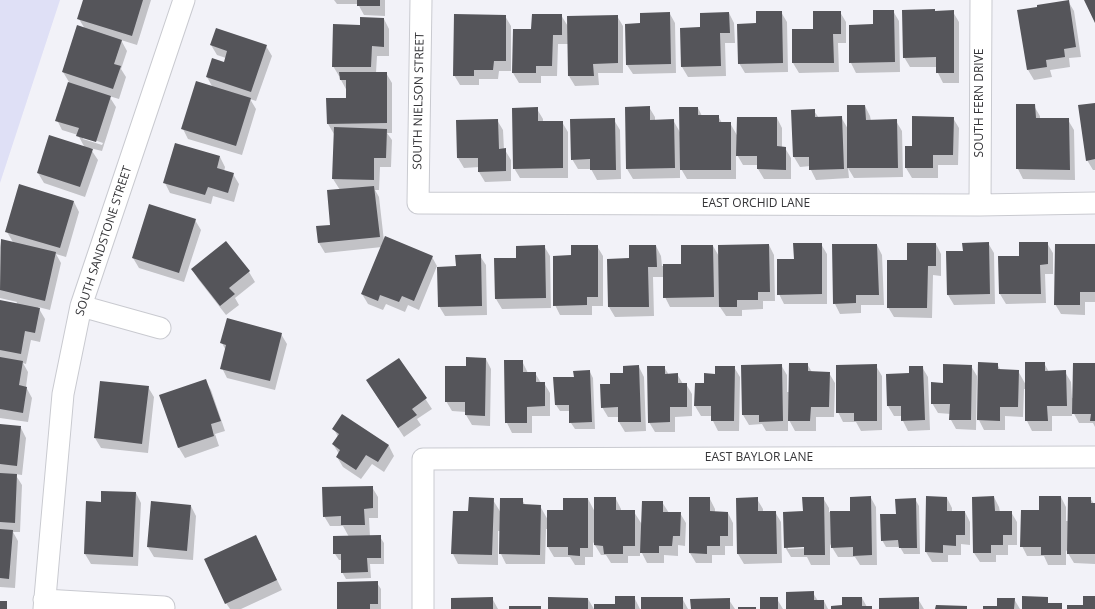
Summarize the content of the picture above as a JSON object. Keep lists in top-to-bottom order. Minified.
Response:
{"streets":{"street":["SOUTH NIELSON STREET","SOUTH FERN DRIVE","EAST ORCHID LANE","SOUTH SANDSTONE STREET","EAST BAYLOR LANE"]},"crossings":[["SOUTH NIELSON STREET","EAST ORCHID LANE"],["SOUTH FERN DRIVE","EAST ORCHID LANE"]]}
